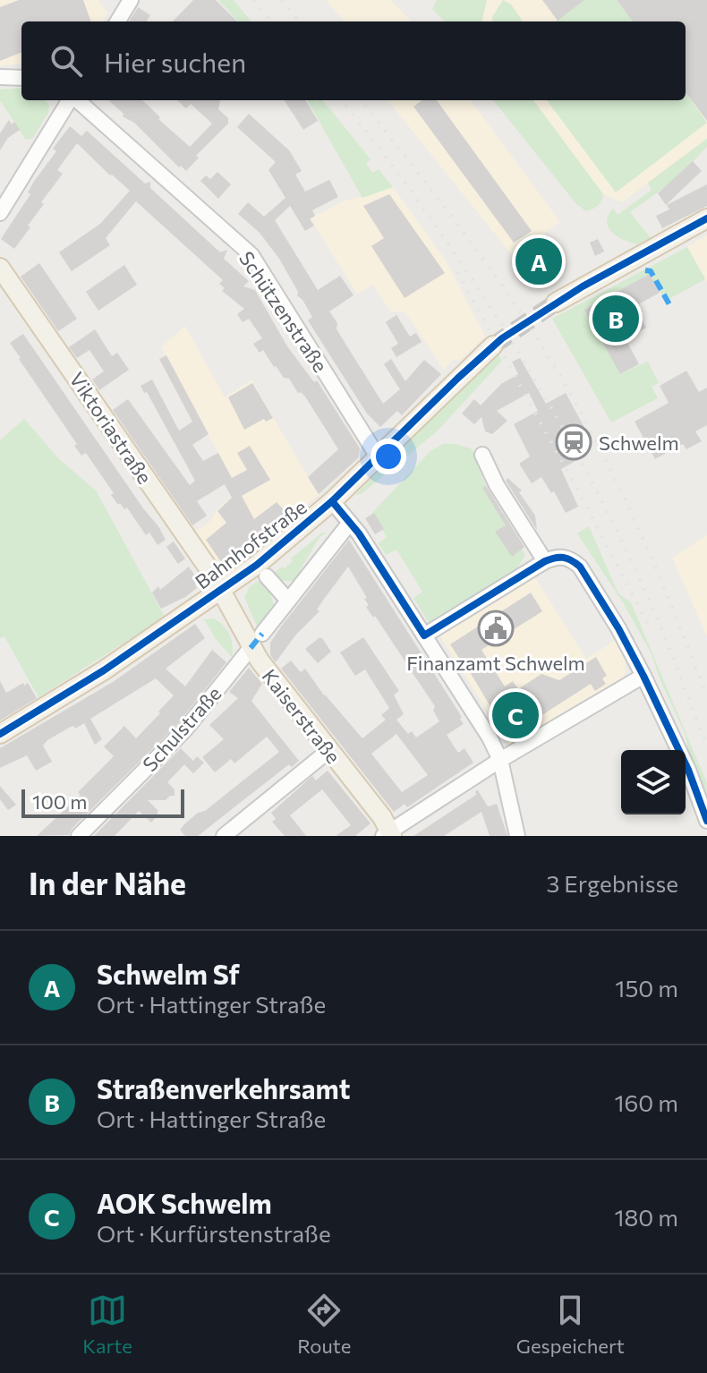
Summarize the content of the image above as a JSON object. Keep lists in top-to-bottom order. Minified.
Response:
{"streets":{"main road":["Viktoriastraße","Bahnhofstraße","Kaiserstraße"],"street":["Schützenstraße","Schulstraße"]},"crossings":[["Schützenstraße","Bahnhofstraße"],["Viktoriastraße","Bahnhofstraße"],["Viktoriastraße","Kaiserstraße"],["Bahnhofstraße","Kaiserstraße"],["Kaiserstraße","Schulstraße"]],"places":{"station":["Schwelm"],"public building":["Finanzamt Schwelm"]},"scale_bar":"100 m","page":{"search":"Hier suchen","pins":["A","B","C"],"scale":"100 m","heading":["In der Nähe","3 Ergebnisse"],"list":[{"mark":"A","name":"Schwelm Sf","note":"Ort · Hattinger Straße","value":"150 m"},{"mark":"B","name":"Straßenverkehrsamt","note":"Ort · Hattinger Straße","value":"160 m"},{"mark":"C","name":"AOK Schwelm","note":"Ort · Kurfürstenstraße","value":"180 m"}],"nav":["Karte","Route","Gespeichert"]}}
